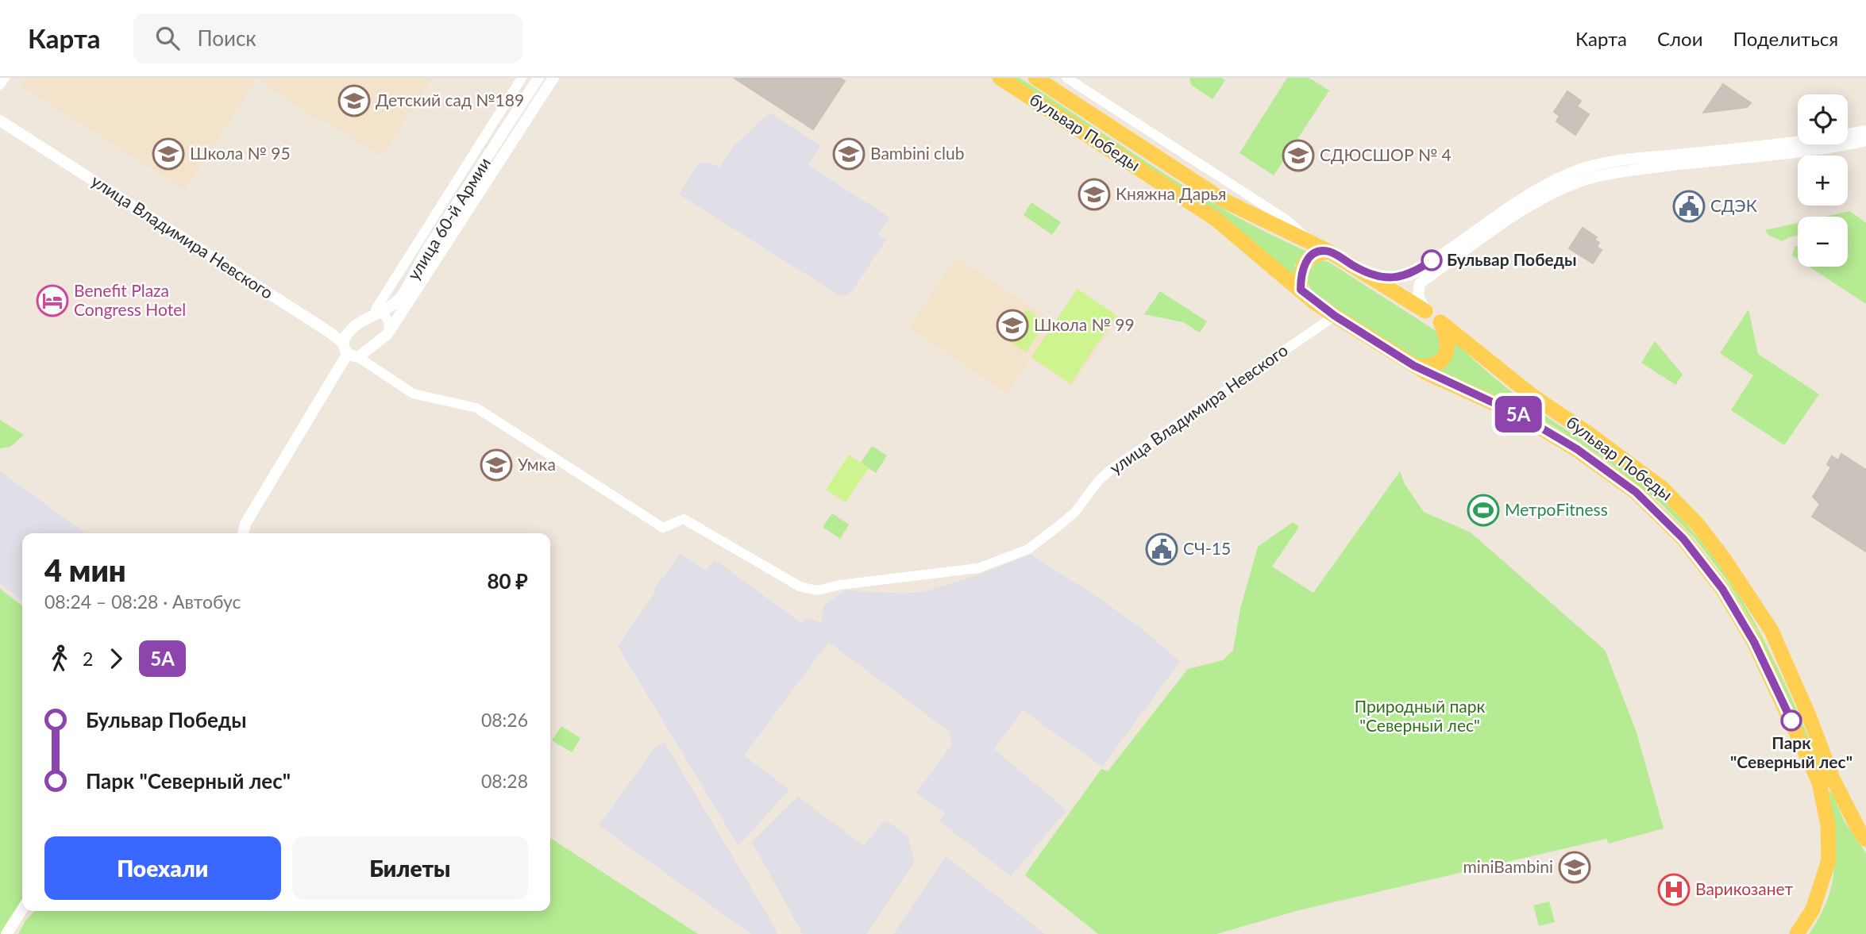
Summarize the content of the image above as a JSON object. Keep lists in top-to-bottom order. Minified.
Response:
{"streets":{"main road":["бульвар Победы"],"street":["улица 60-й Армии","улица Владимира Невского"]},"crossings":[["бульвар Победы","улица Владимира Невского"],["улица 60-й Армии","улица Владимира Невского"]],"parks":["Природный парк \"Северный лес\""],"places":{"school or university":["Детский сад №189","Школа № 95","Bambini club","СДЮСШОР № 4","Княжна Дарья","Школа № 99","Умка","miniBambini"],"public building":["СДЭК","СЧ-15"],"other":["Бульвар Победы","Парк \"Северный лес\""],"hotel":["Benefit Plaza Congress Hotel"],"sports":["МетроFitness"],"hospital":["Варикозанет"]},"lines":["bus line 5А"],"page":{"header":"Карта","search":"Поиск","nav":["Карта","Слои","Поделиться"],"on_map":"5А","map_buttons":["+","−"],"heading":["4 мин","08:24 – 08:28 · Автобус","80 ₽"],"legs":["2","5А"],"list":[{"name":"Бульвар Победы","value":"08:26"},{"name":"Парк \"Северный лес\"","value":"08:28"}],"buttons":["Поехали","Билеты"]}}
